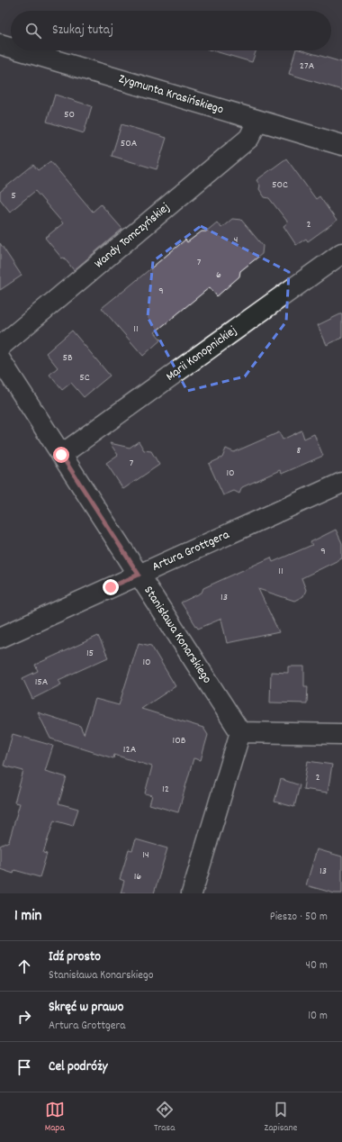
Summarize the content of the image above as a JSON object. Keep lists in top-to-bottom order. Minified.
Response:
{"streets":{"street":["Zygmunta Krasińskiego","Wandy Tomczyńskiej","Marii Konopnickiej","Artura Grottgera","Stanisława Konarskiego"]},"crossings":[["Zygmunta Krasińskiego","Wandy Tomczyńskiej"],["Marii Konopnickiej","Stanisława Konarskiego"],["Artura Grottgera","Stanisława Konarskiego"]],"house_numbers":["27A","50","50A","50C","5","2","4","7","6","9","11","5B","5C","8","7","10","9","11","13","15","10","15A","10B","12A","2","12","14","13","16"],"page":{"search":"Szukaj tutaj","heading":["1 min","Pieszo · 50 m"],"list":[["Idź prosto","Stanisława Konarskiego","40 m"],["Skręć w prawo","Artura Grottgera","10 m"],"Cel podróży"],"nav":["Mapa","Trasa","Zapisane"]}}
